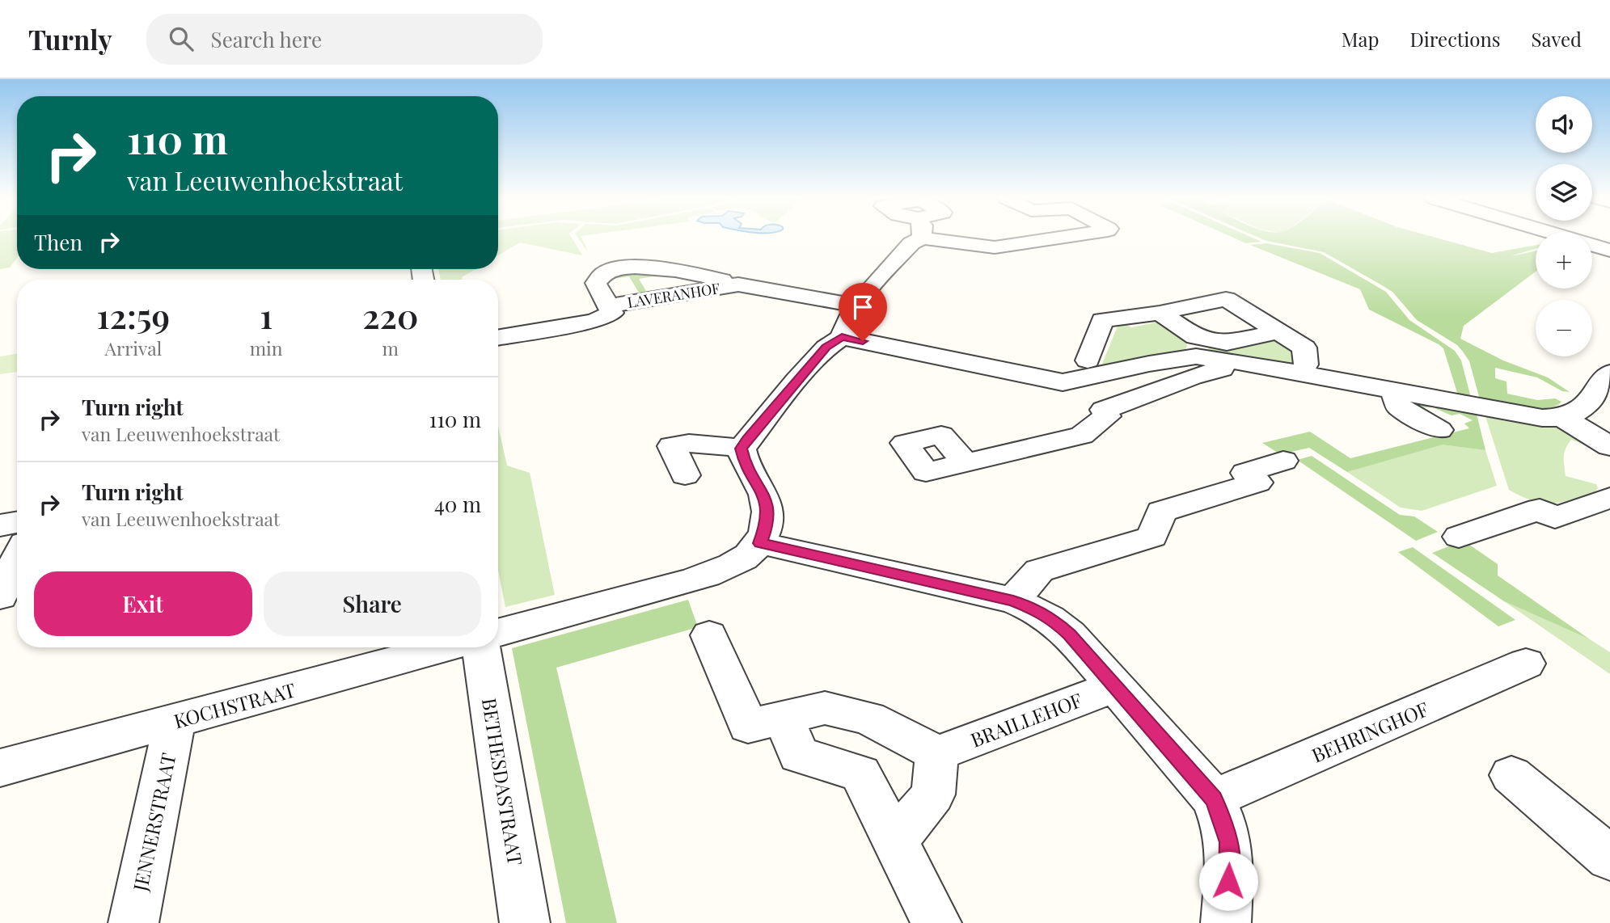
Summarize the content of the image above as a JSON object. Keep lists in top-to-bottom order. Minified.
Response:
{"streets":{"street":["LAVERANHOF","KOCHSTRAAT","BRAILLEHOF","BEHRINGHOF","BETHESDASTRAAT","JENNERSTRAAT"]},"crossings":[["KOCHSTRAAT","JENNERSTRAAT"]],"page":{"header":"Turnly","search":"Search here","nav":["Map","Directions","Saved"],"map_buttons":["+","−"],"turn":["110 m","van Leeuwenhoekstraat"],"then":"Then","eta":["12:59","Arrival","1","min","220","m"],"list":[{"name":"Turn right","note":"van Leeuwenhoekstraat","value":"110 m"},{"name":"Turn right","note":"van Leeuwenhoekstraat","value":"40 m"}],"buttons":["Exit","Share"]}}
